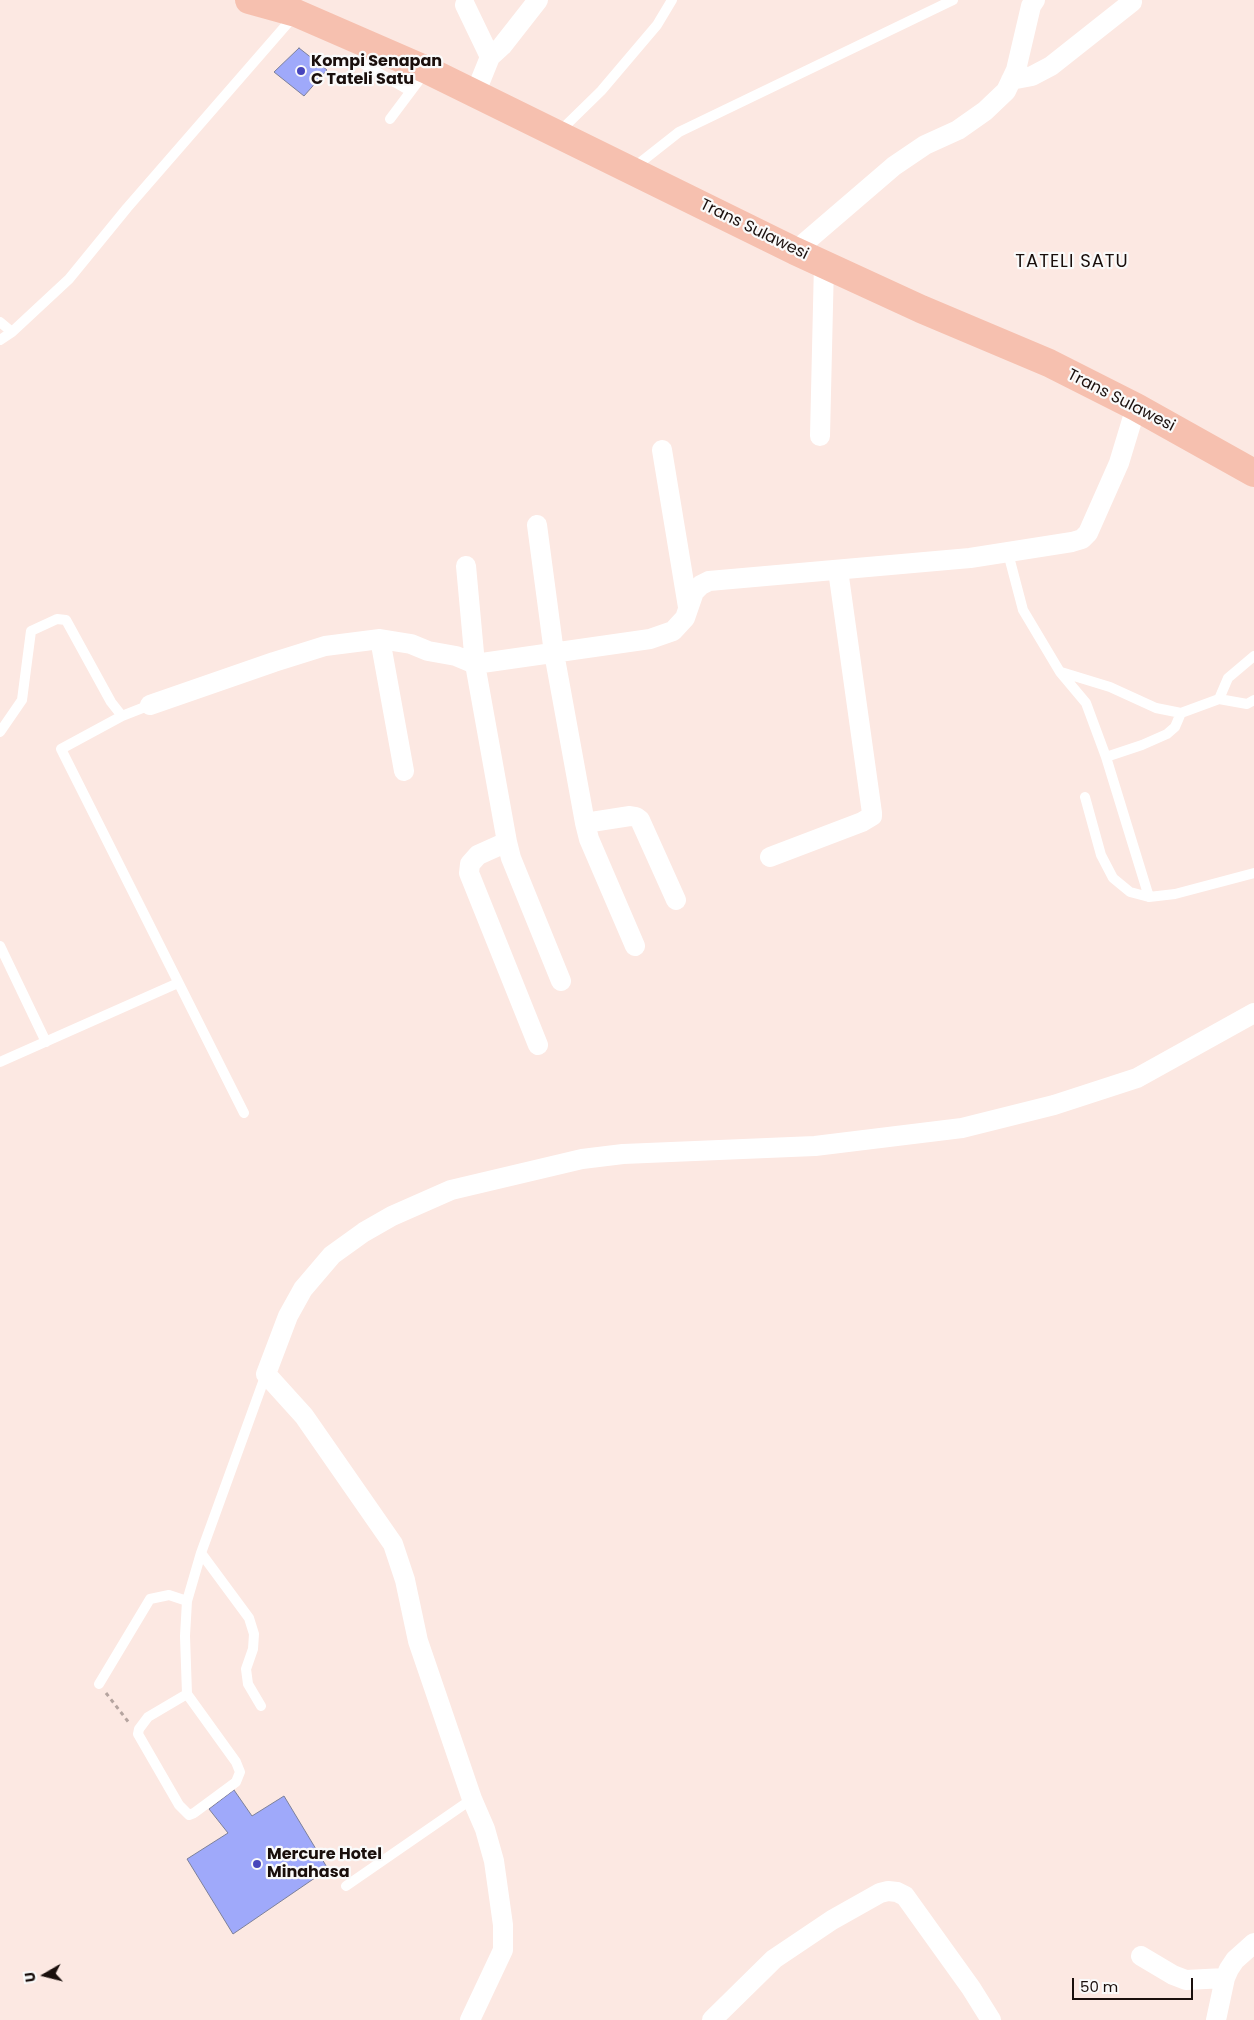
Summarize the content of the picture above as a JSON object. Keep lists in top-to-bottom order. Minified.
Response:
{"streets":{"highway":["Trans Sulawesi"]},"districts":["TATELI SATU"],"places":["Kompi Senapan C Tateli Satu","Mercure Hotel Minahasa"],"scale_bar":"50 m","north":"left"}
